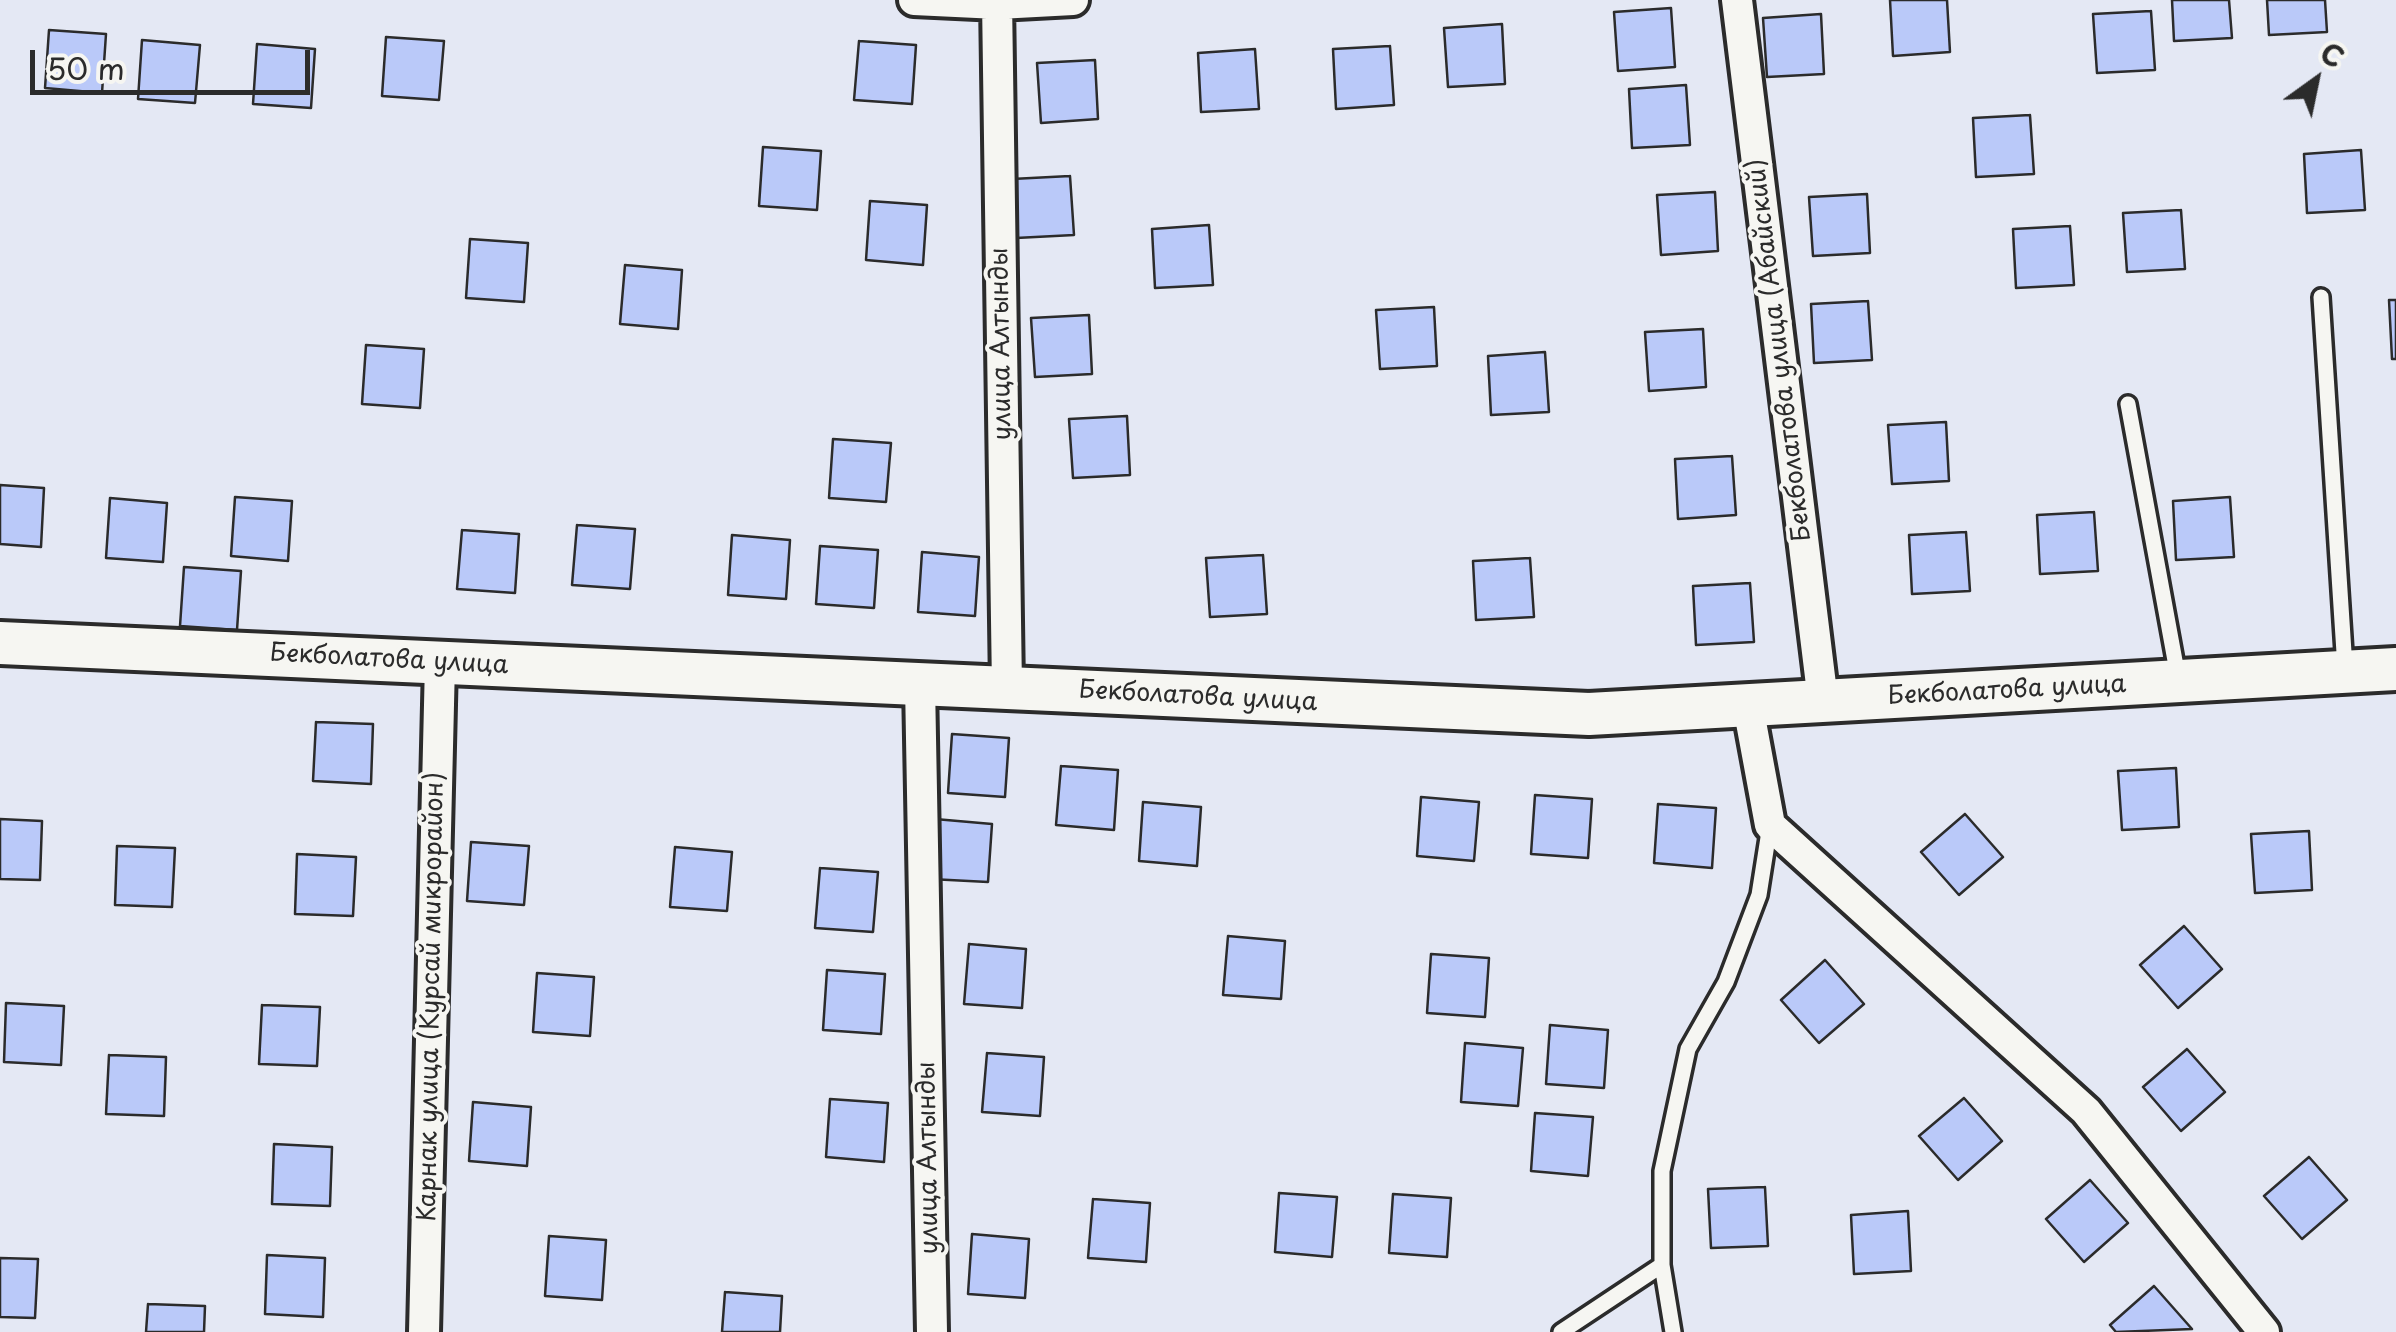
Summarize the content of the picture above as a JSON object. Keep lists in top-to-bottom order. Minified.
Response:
{"streets":{"street":["улица Алтынды","Бекболатова улица (Абайский)","Бекболатова улица","Карнак улица (Курсай микрорайон)"]},"crossings":[["улица Алтынды","Бекболатова улица"],["Бекболатова улица (Абайский)","Бекболатова улица"],["Бекболатова улица","Карнак улица (Курсай микрорайон)"]],"scale_bar":"50 m","north":"top right"}
